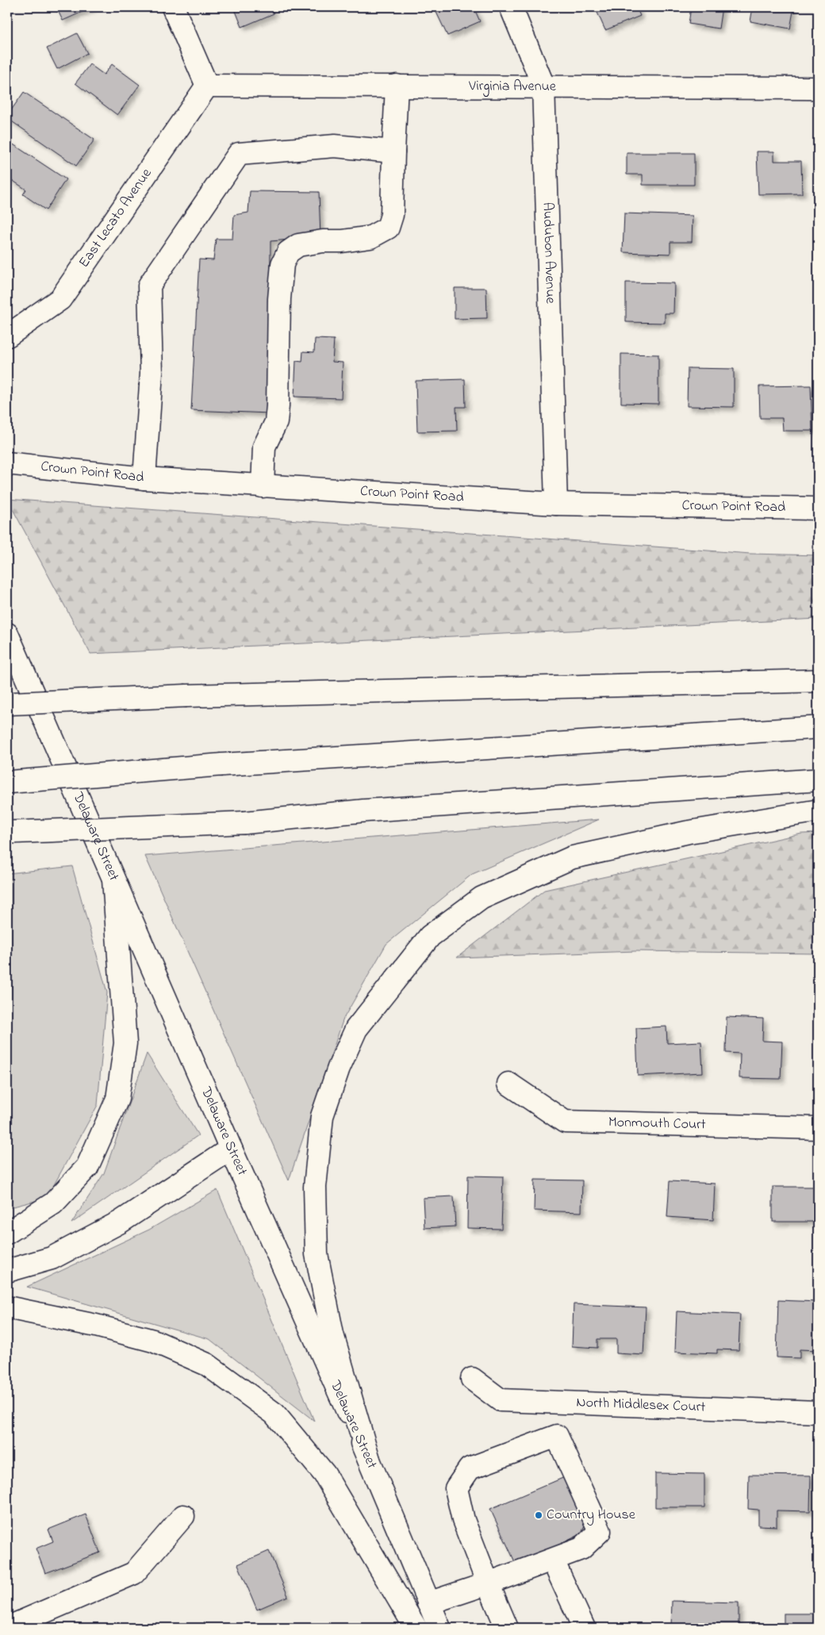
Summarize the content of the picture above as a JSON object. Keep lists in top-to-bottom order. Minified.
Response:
{"streets":{"main road":["Virginia Avenue","East Lecato Avenue","Audubon Avenue","Crown Point Road","Delaware Street","Monmouth Court","North Middlesex Court"]},"crossings":[["Virginia Avenue","East Lecato Avenue"],["Virginia Avenue","Audubon Avenue"],["Audubon Avenue","Crown Point Road"]],"places":["Country House"]}
